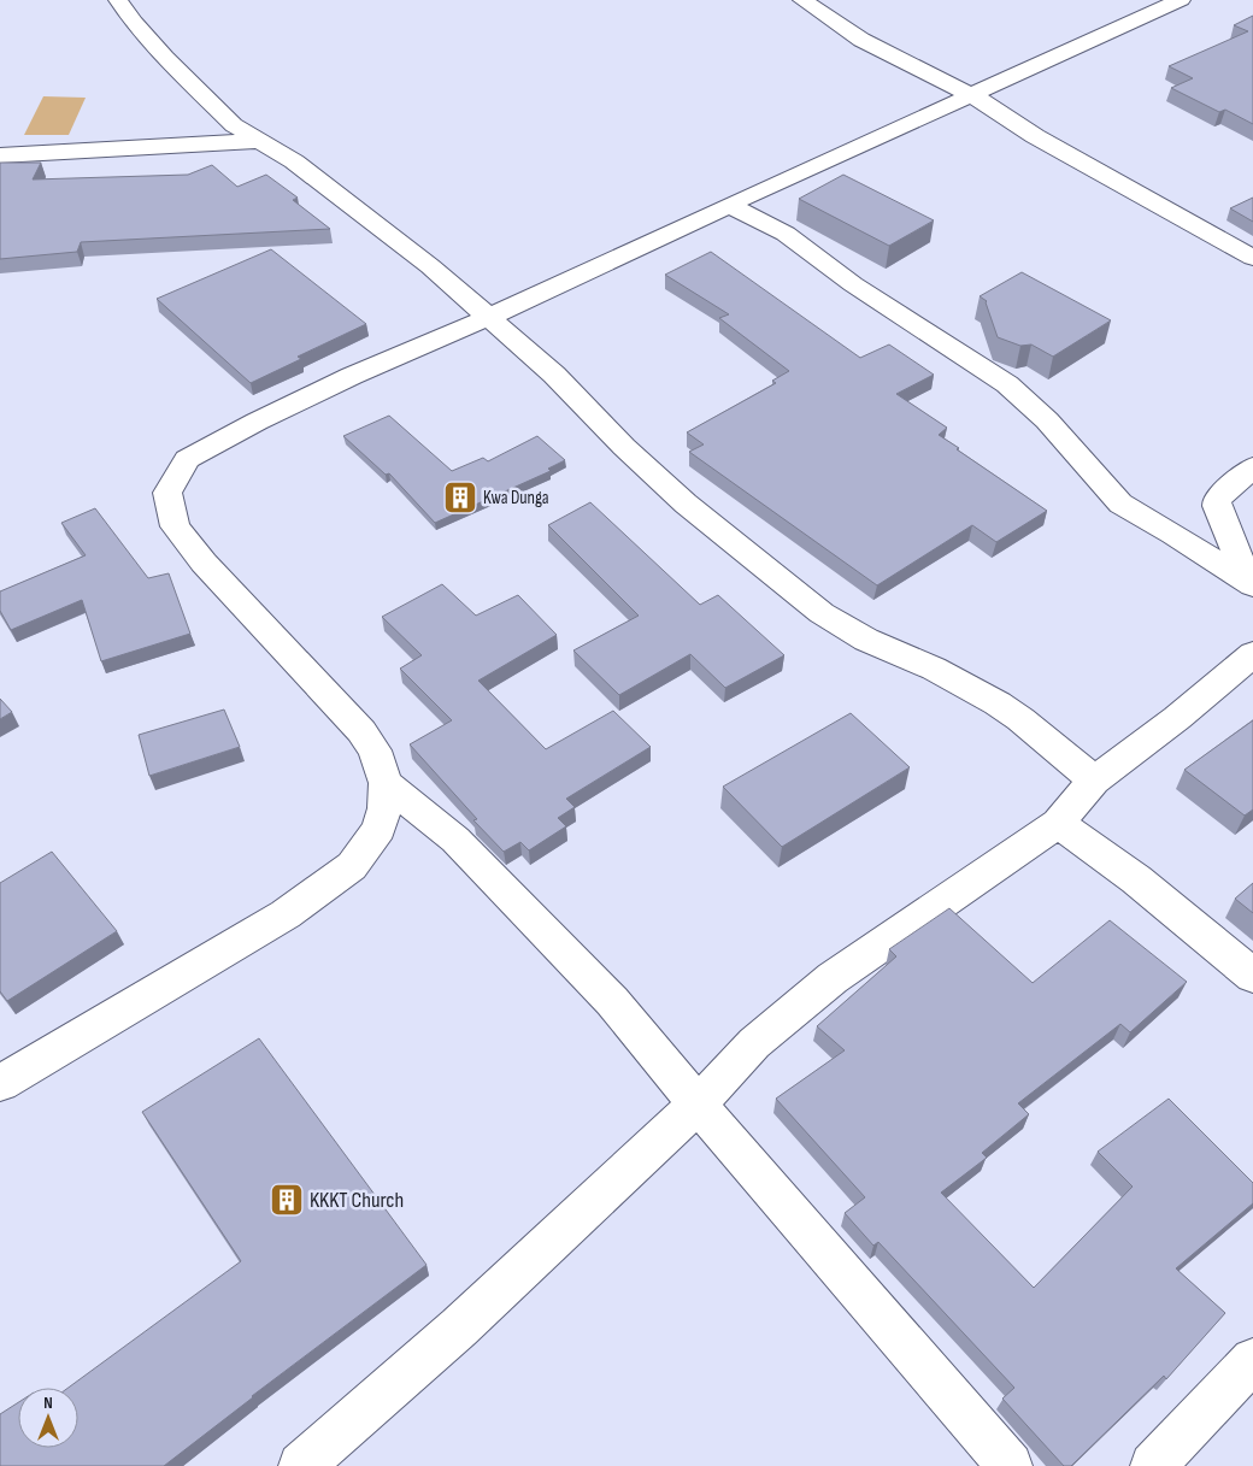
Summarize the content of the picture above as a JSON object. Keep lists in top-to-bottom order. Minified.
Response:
{"places":{"building":["Kwa Dunga","KKKT Church"]},"north":"top"}
